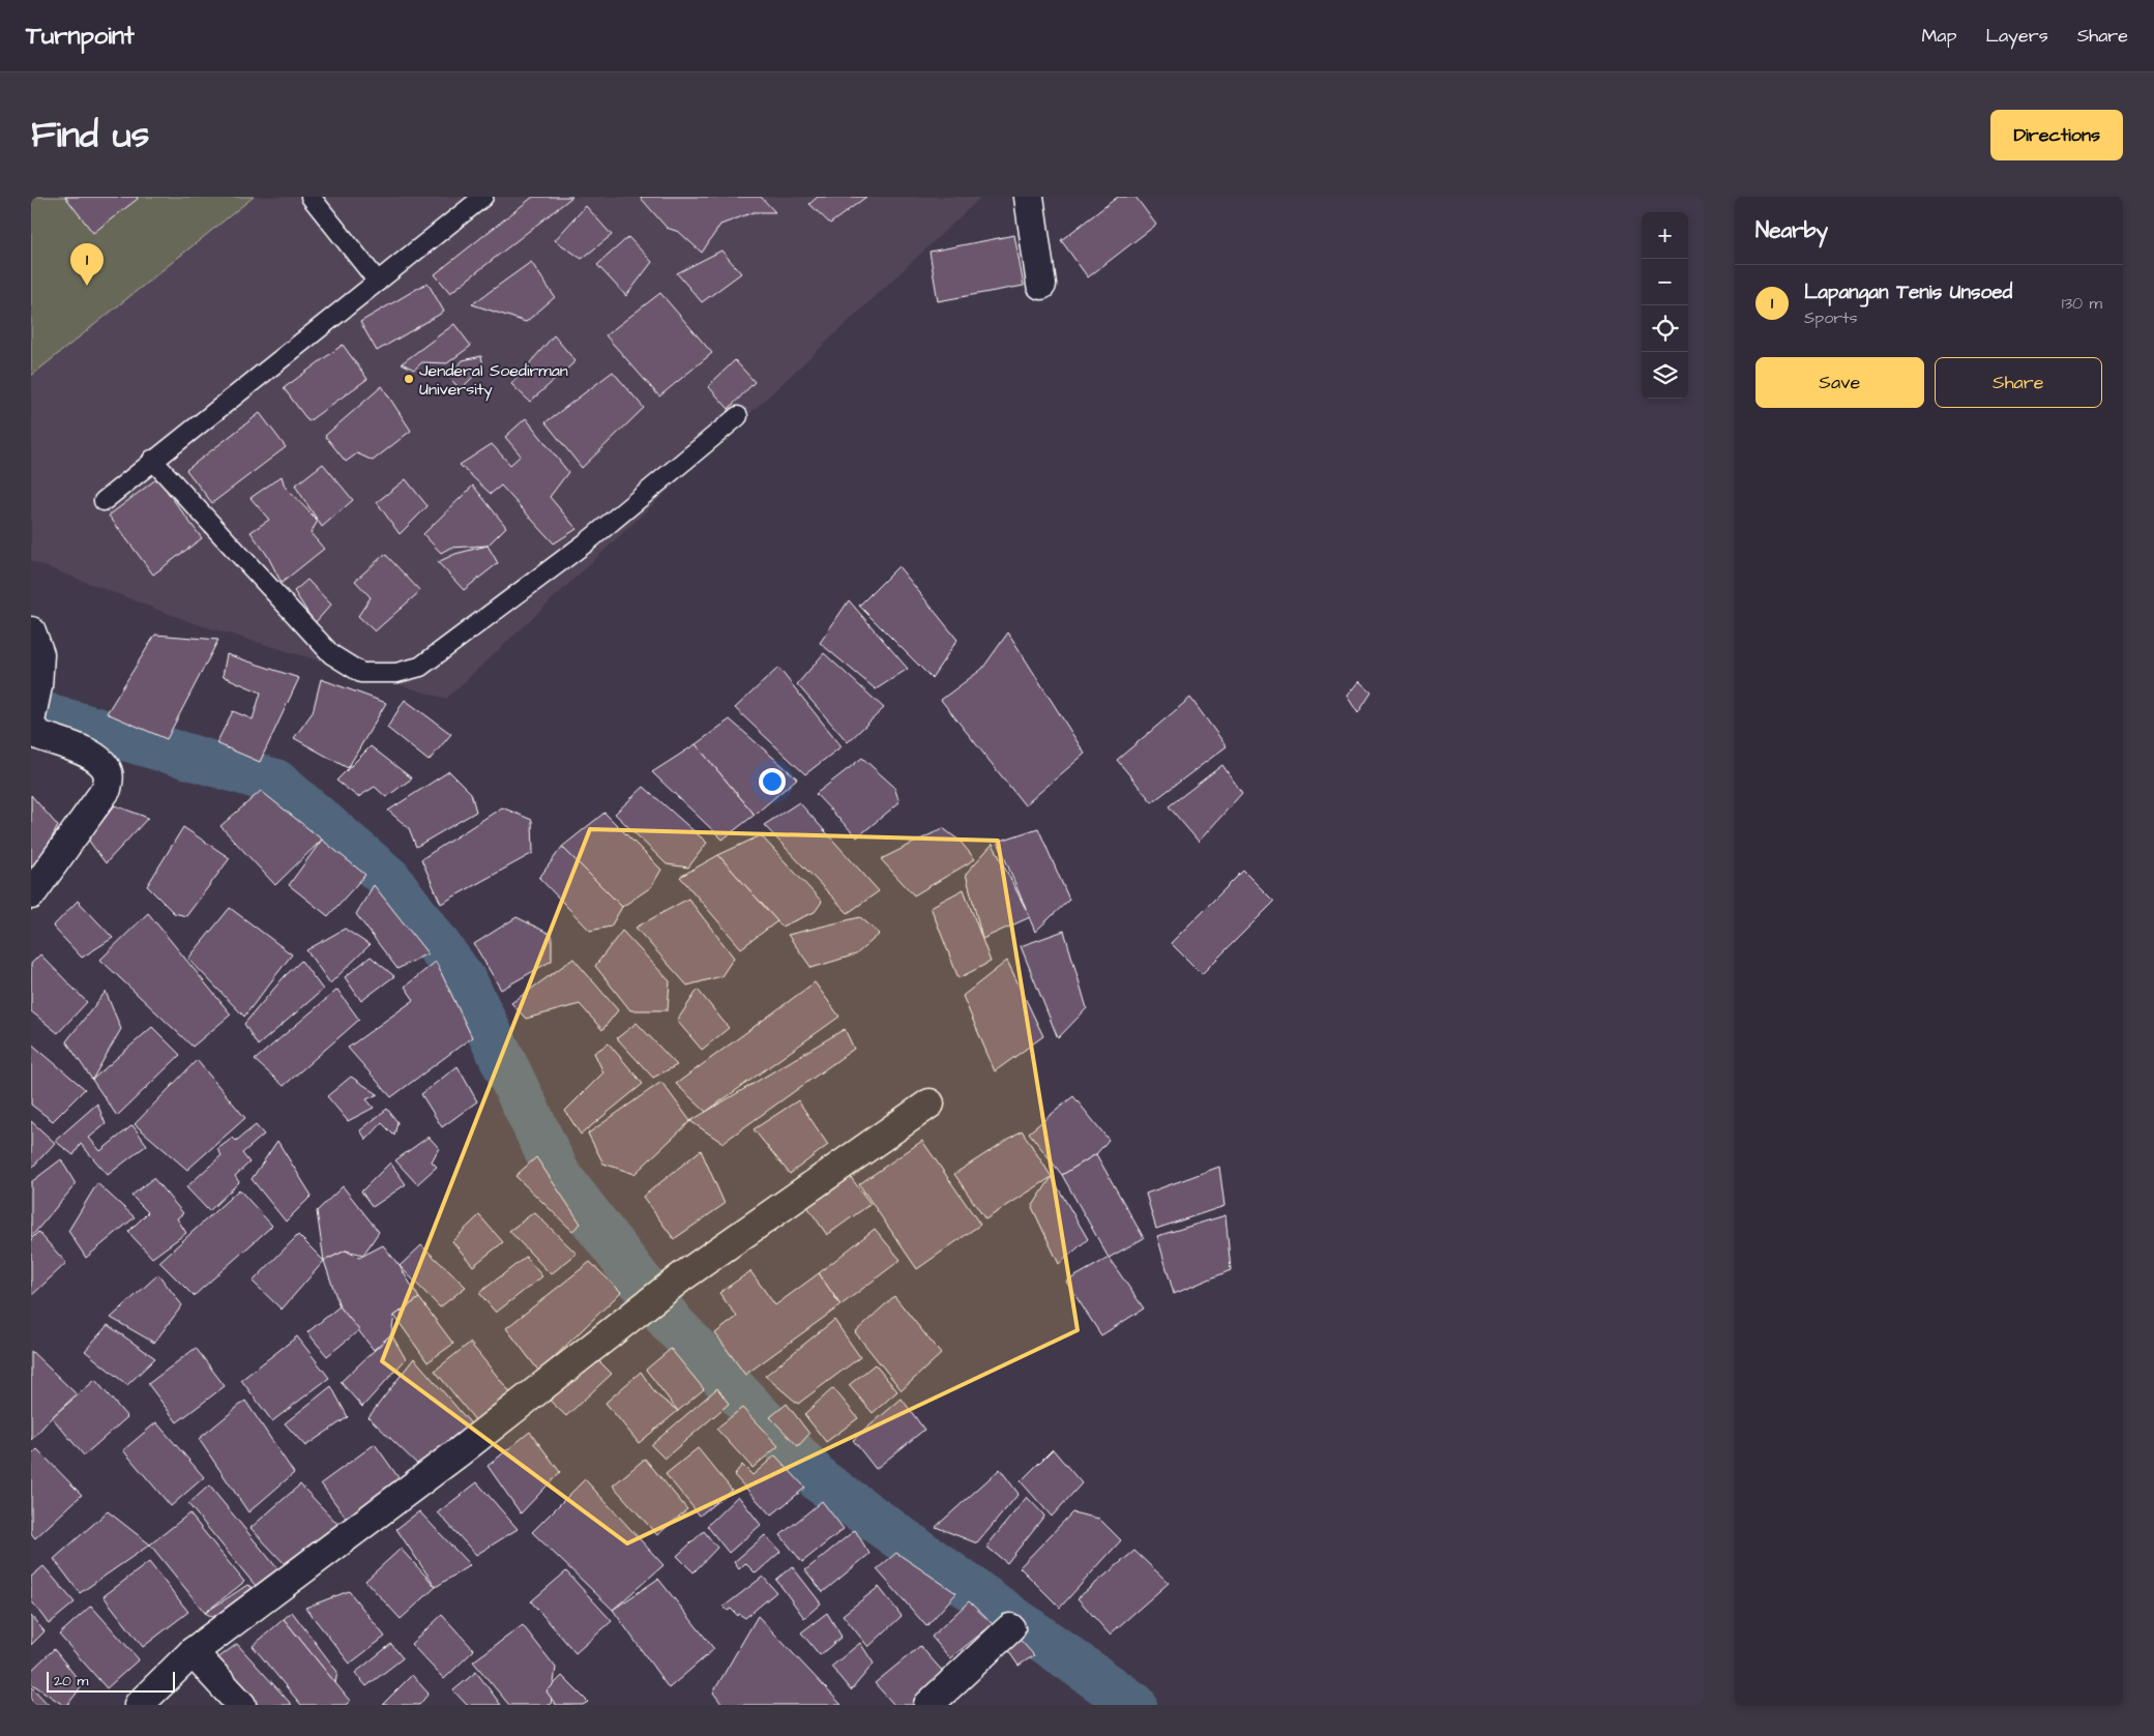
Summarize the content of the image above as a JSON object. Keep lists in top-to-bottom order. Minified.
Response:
{"places":["Jenderal Soedirman University"],"scale_bar":"20 m","page":{"header":"Turnpoint","nav":["Map","Layers","Share"],"title":"Find us","buttons":["Directions",["Save","Share"]],"heading":"Nearby","map_buttons":["+","−"],"pins":"1","list":[{"mark":"1","name":"Lapangan Tenis Unsoed","note":"Sports","value":"130 m"}],"scale":"20 m"}}
